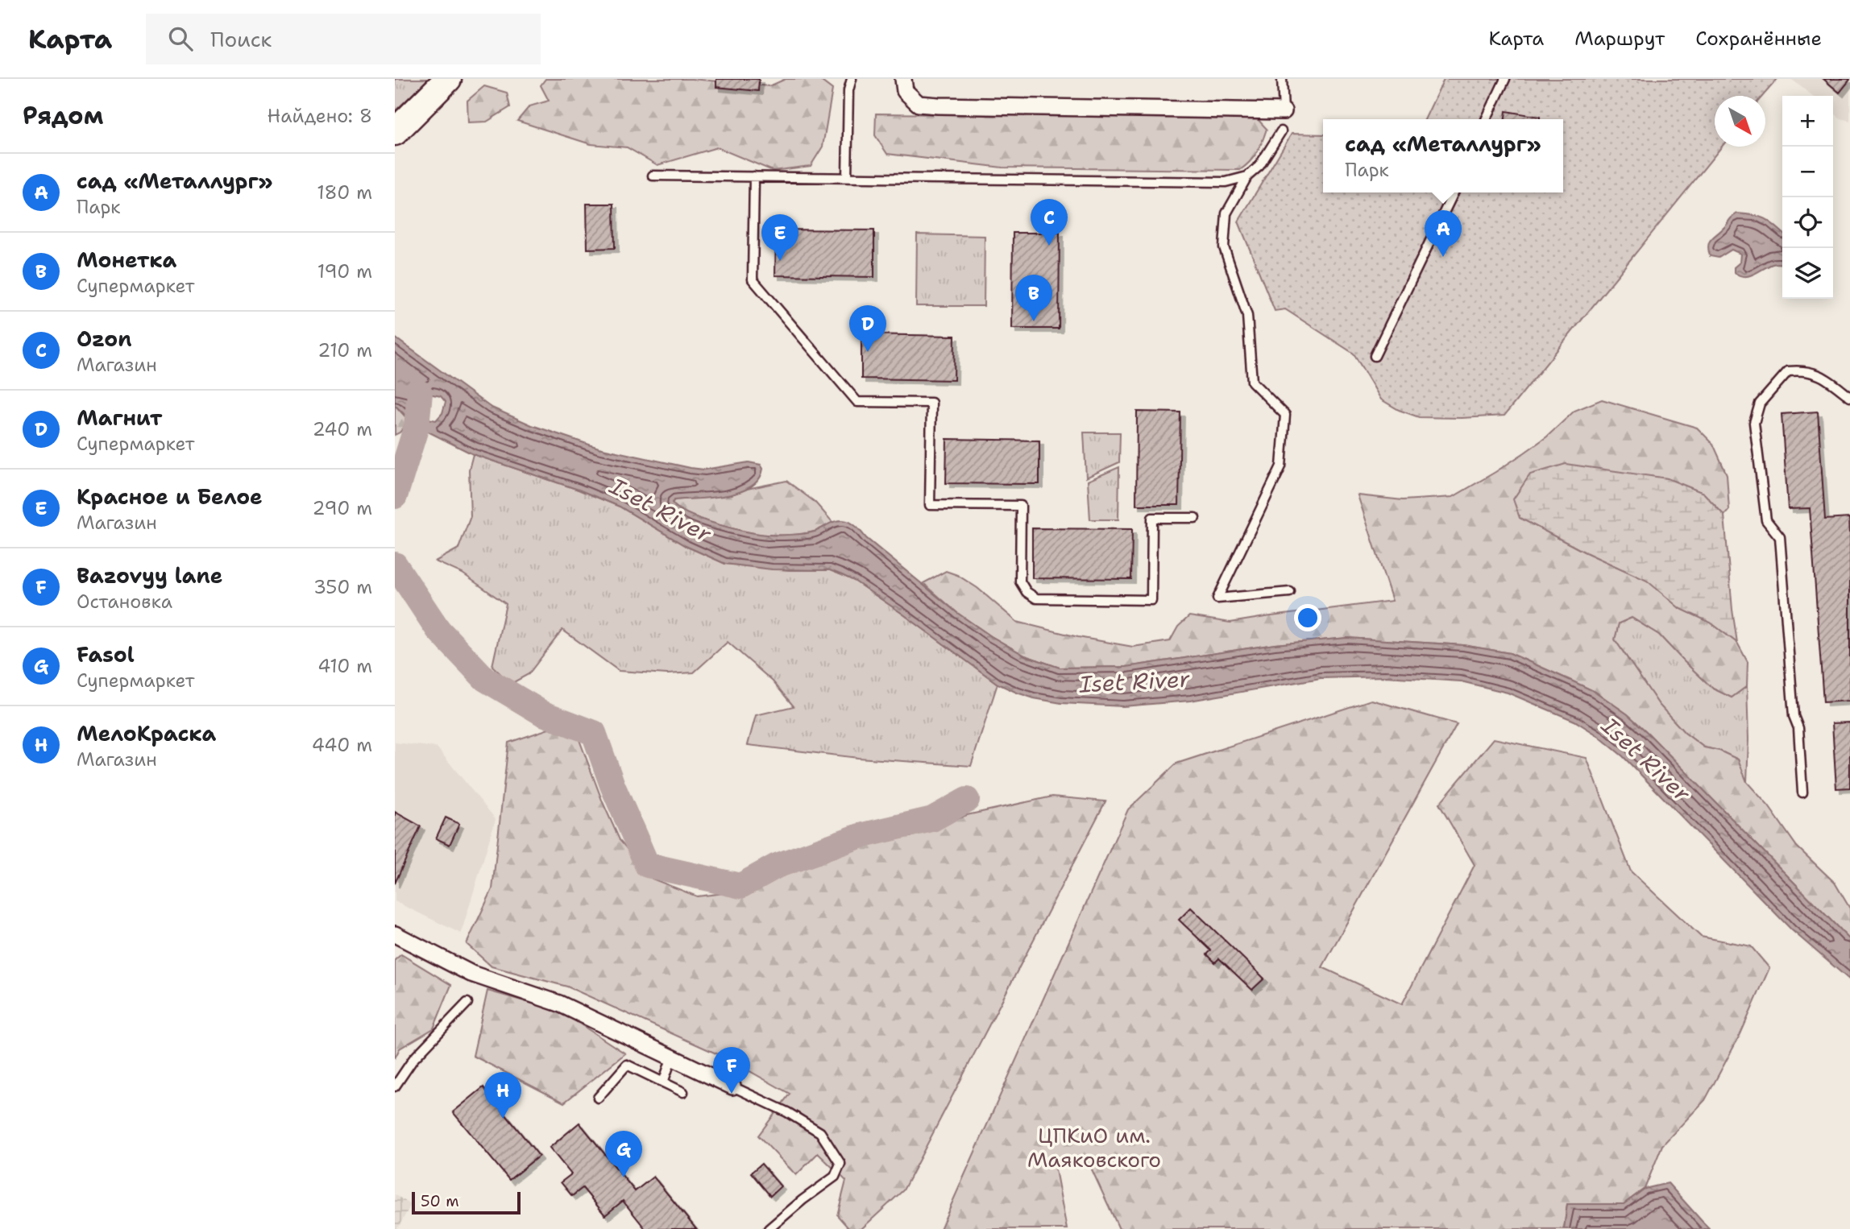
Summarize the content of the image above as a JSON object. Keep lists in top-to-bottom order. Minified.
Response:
{"water":["Iset River"],"parks":["ЦПКиО им. Маяковского"],"scale_bar":"50 m","north":"bottom right","page":{"header":"Карта","search":"Поиск","nav":["Карта","Маршрут","Сохранённые"],"heading":["Рядом","Найдено: 8"],"map_buttons":["+","−"],"popup":["сад «Металлург»","Парк"],"list":[{"mark":"A","name":"сад «Металлург»","note":"Парк","value":"180 m"},{"mark":"B","name":"Монетка","note":"Супермаркет","value":"190 m"},{"mark":"C","name":"Ozon","note":"Магазин","value":"210 m"},{"mark":"D","name":"Магнит","note":"Супермаркет","value":"240 m"},{"mark":"E","name":"Красное и Белое","note":"Магазин","value":"290 m"},{"mark":"F","name":"Bazovyy lane","note":"Остановка","value":"350 m"},{"mark":"G","name":"Fasol","note":"Супермаркет","value":"410 m"},{"mark":"H","name":"МелоКраска","note":"Магазин","value":"440 m"}],"pins":["C","A","E","B","D","F","H","G"],"scale":"50 m"}}
